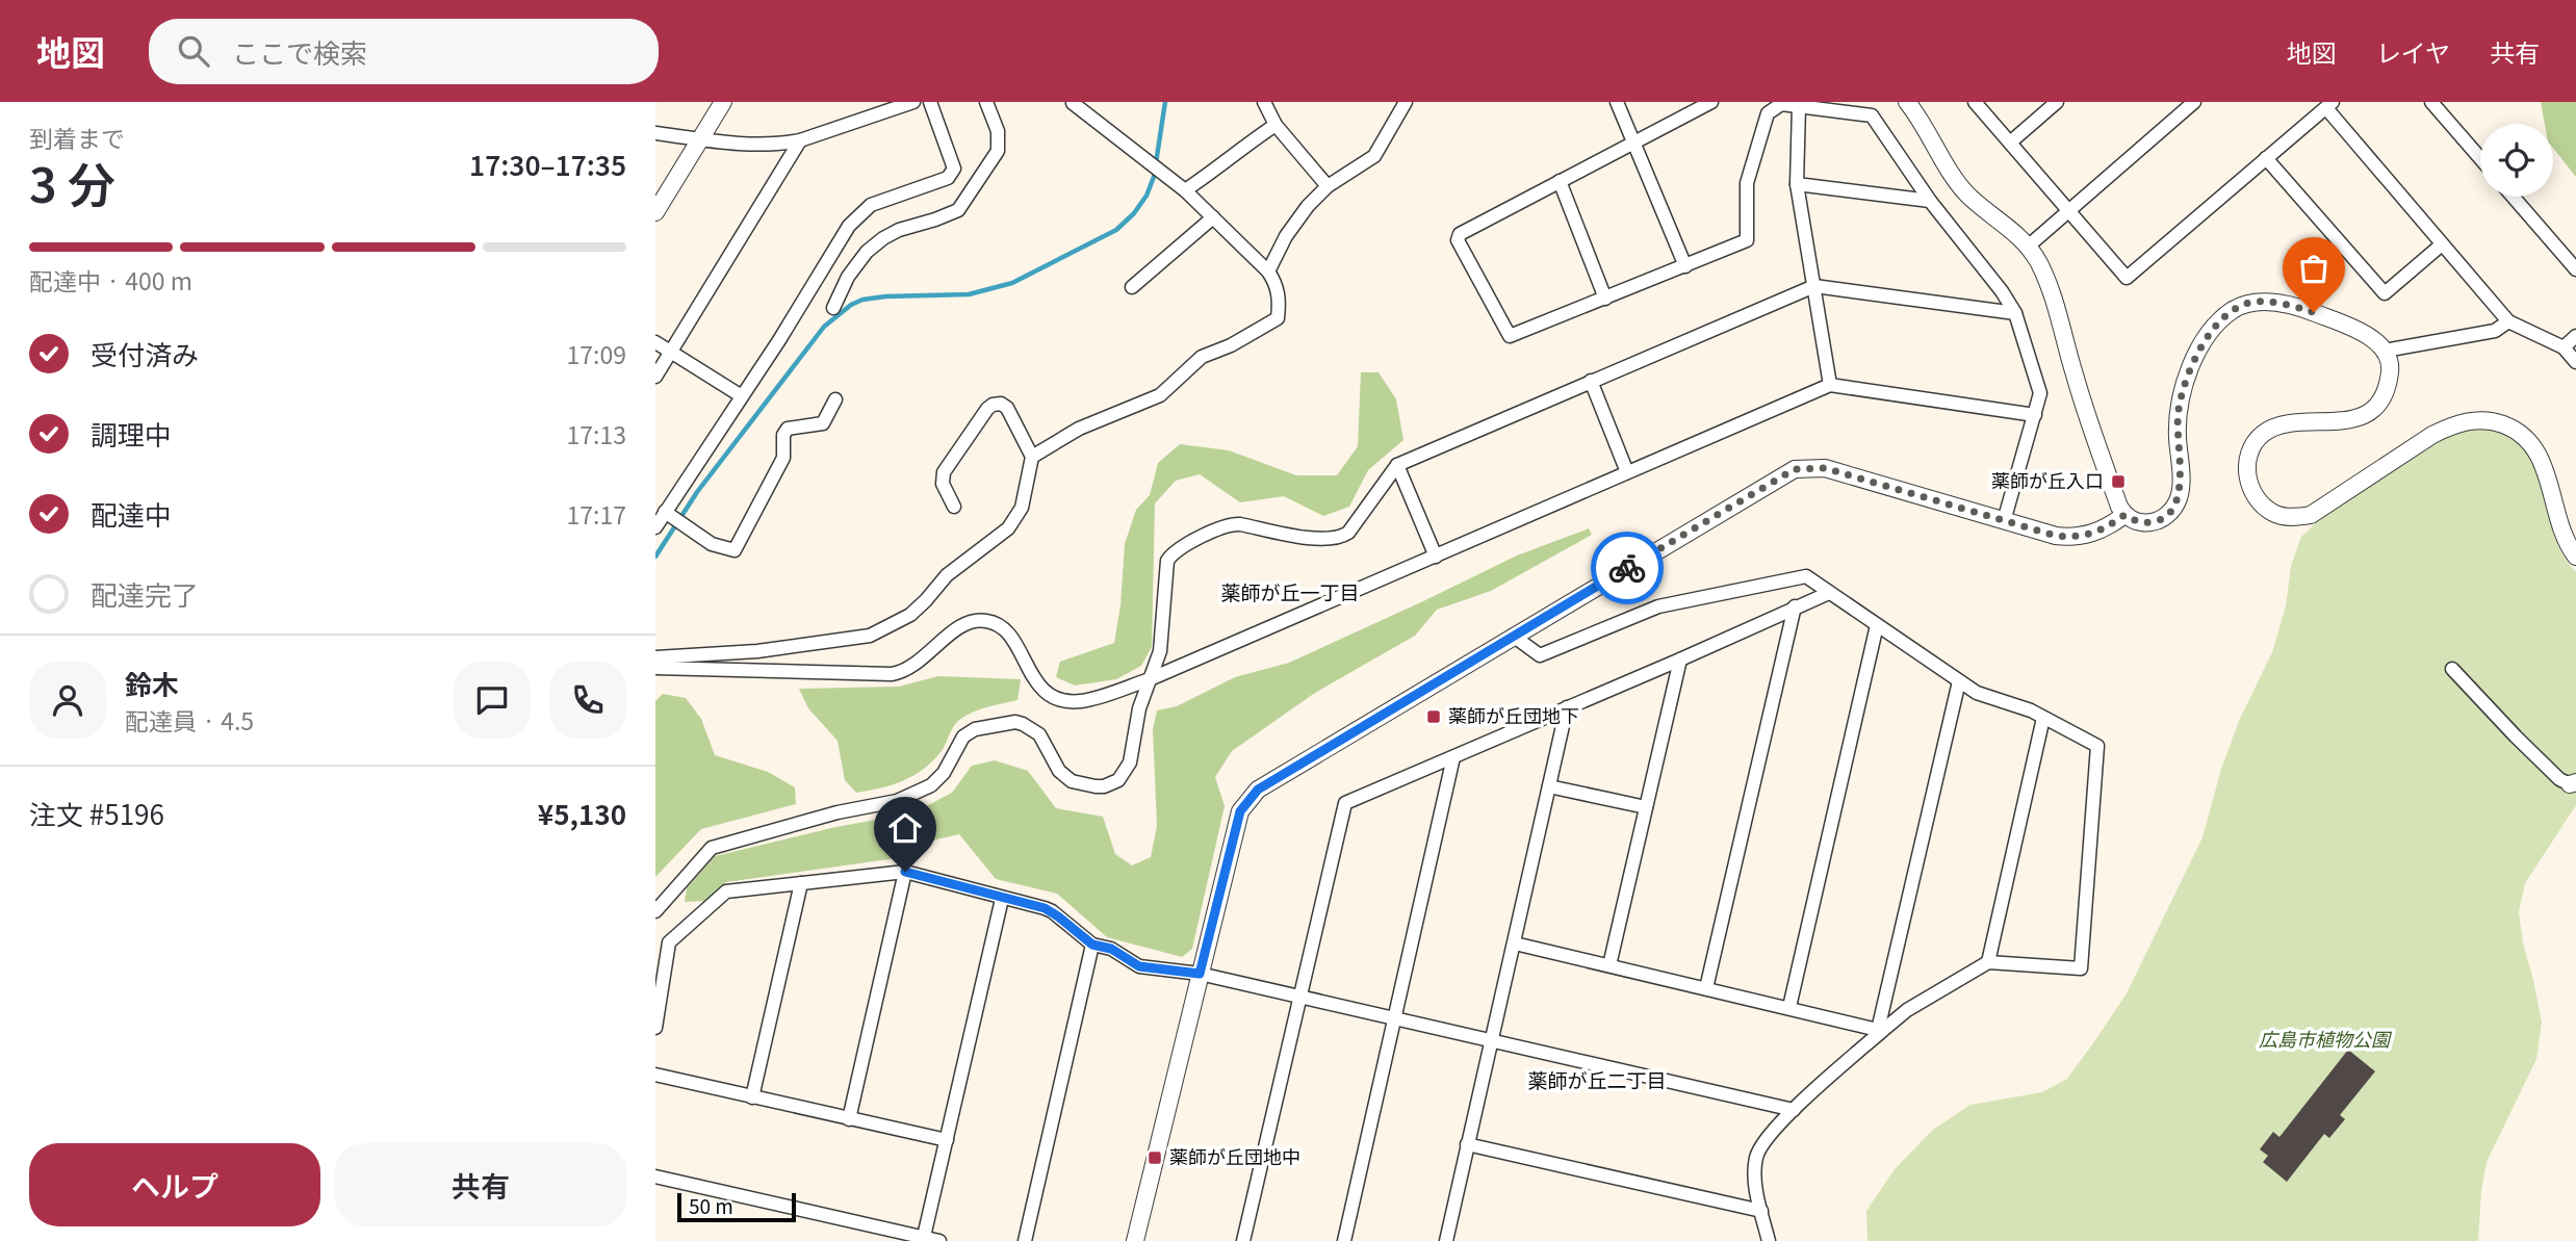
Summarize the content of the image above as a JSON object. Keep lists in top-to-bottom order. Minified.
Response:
{"districts":["薬師が丘一丁目","薬師が丘二丁目"],"parks":["広島市植物公園"],"places":{"transit":["薬師が丘入口","薬師が丘団地下","薬師が丘団地中"]},"scale_bar":"50 m","page":{"header":"地図","search":"ここで検索","nav":["地図","レイヤ","共有"],"heading":["3 分","到着まで","17:30–17:35"],"panel":["鈴木","配達員 · 4.5","注文 #5196","¥5,130"],"bar":"配達中 · 400 m","list":[["受付済み","17:09"],["調理中","17:13"],["配達中","17:17"],"配達完了"],"buttons":["ヘルプ","共有"],"scale":"50 m"}}
